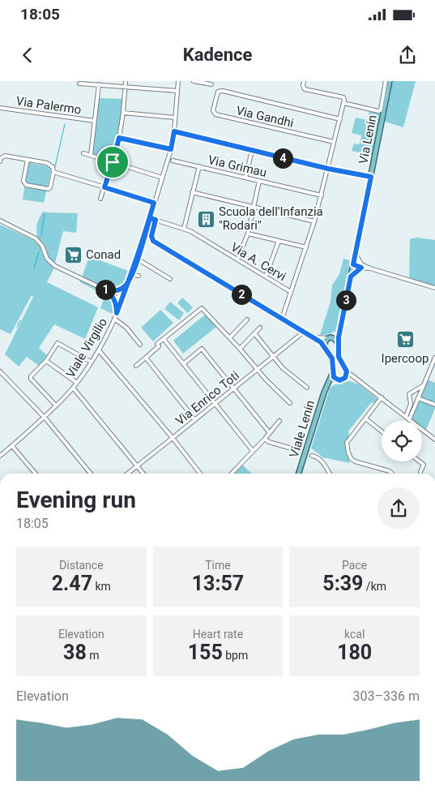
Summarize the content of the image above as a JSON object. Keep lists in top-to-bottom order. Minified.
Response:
{"streets":{"main road":["Via Lenin","Viale Lenin"],"street":["Via Palermo","Via Gandhi","Via Grimau","Via A. Cervi","Viale Virgilio","Via Enrico Toti"]},"crossings":[["Via A. Cervi","Viale Virgilio"]],"places":{"building":["Scuola dell'Infanzia \"Rodari\""],"supermarket":["Conad","Ipercoop"]},"page":{"status":"18:05","header":"Kadence","pins":["4","1","2","3"],"heading":["Evening run","18:05"],"stats":[["Distance","2.47 km"],["Time","13:57"],["Pace","5:39 /km"],["Elevation","38 m"],["Heart rate","155 bpm"],["kcal","180"]],"chart":["Elevation","303–336 m"]}}
